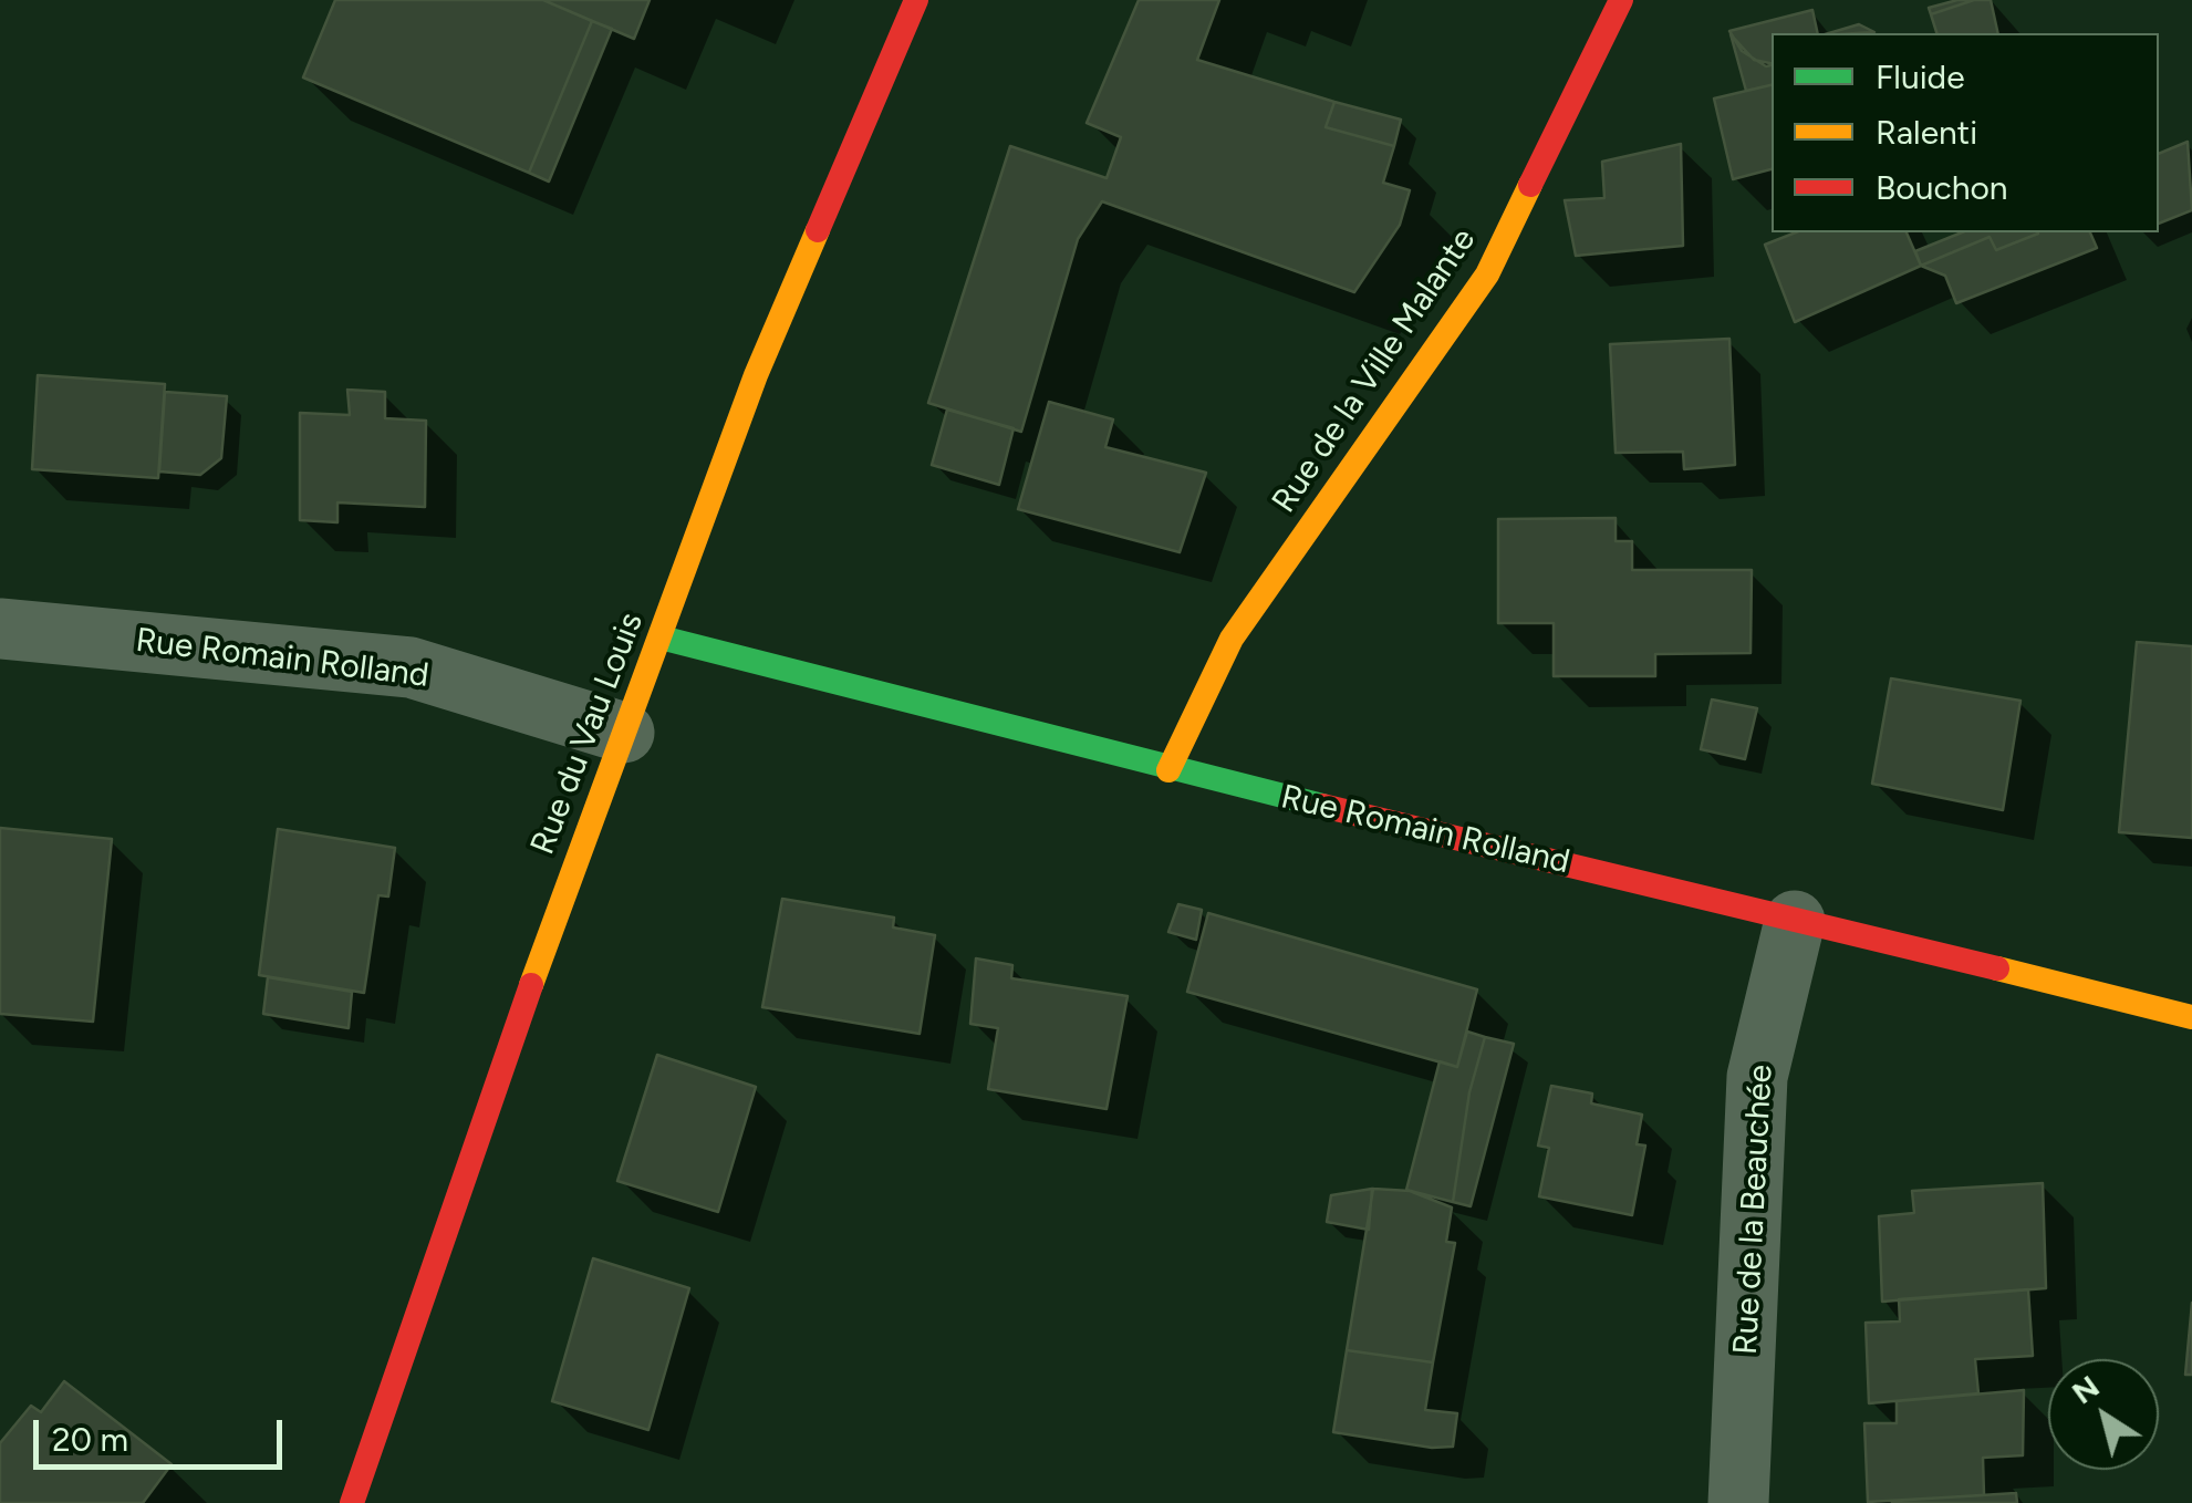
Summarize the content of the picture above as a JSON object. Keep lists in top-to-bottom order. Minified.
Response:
{"streets":{"street":["Rue de la Ville Malante","Rue Romain Rolland","Rue du Vau Louis","Rue de la Beauchée"]},"crossings":[["Rue de la Ville Malante","Rue Romain Rolland"],["Rue Romain Rolland","Rue du Vau Louis"],["Rue Romain Rolland","Rue de la Beauchée"]],"legend":["Fluide","Ralenti","Bouchon"],"scale_bar":"20 m","north":"top left"}
